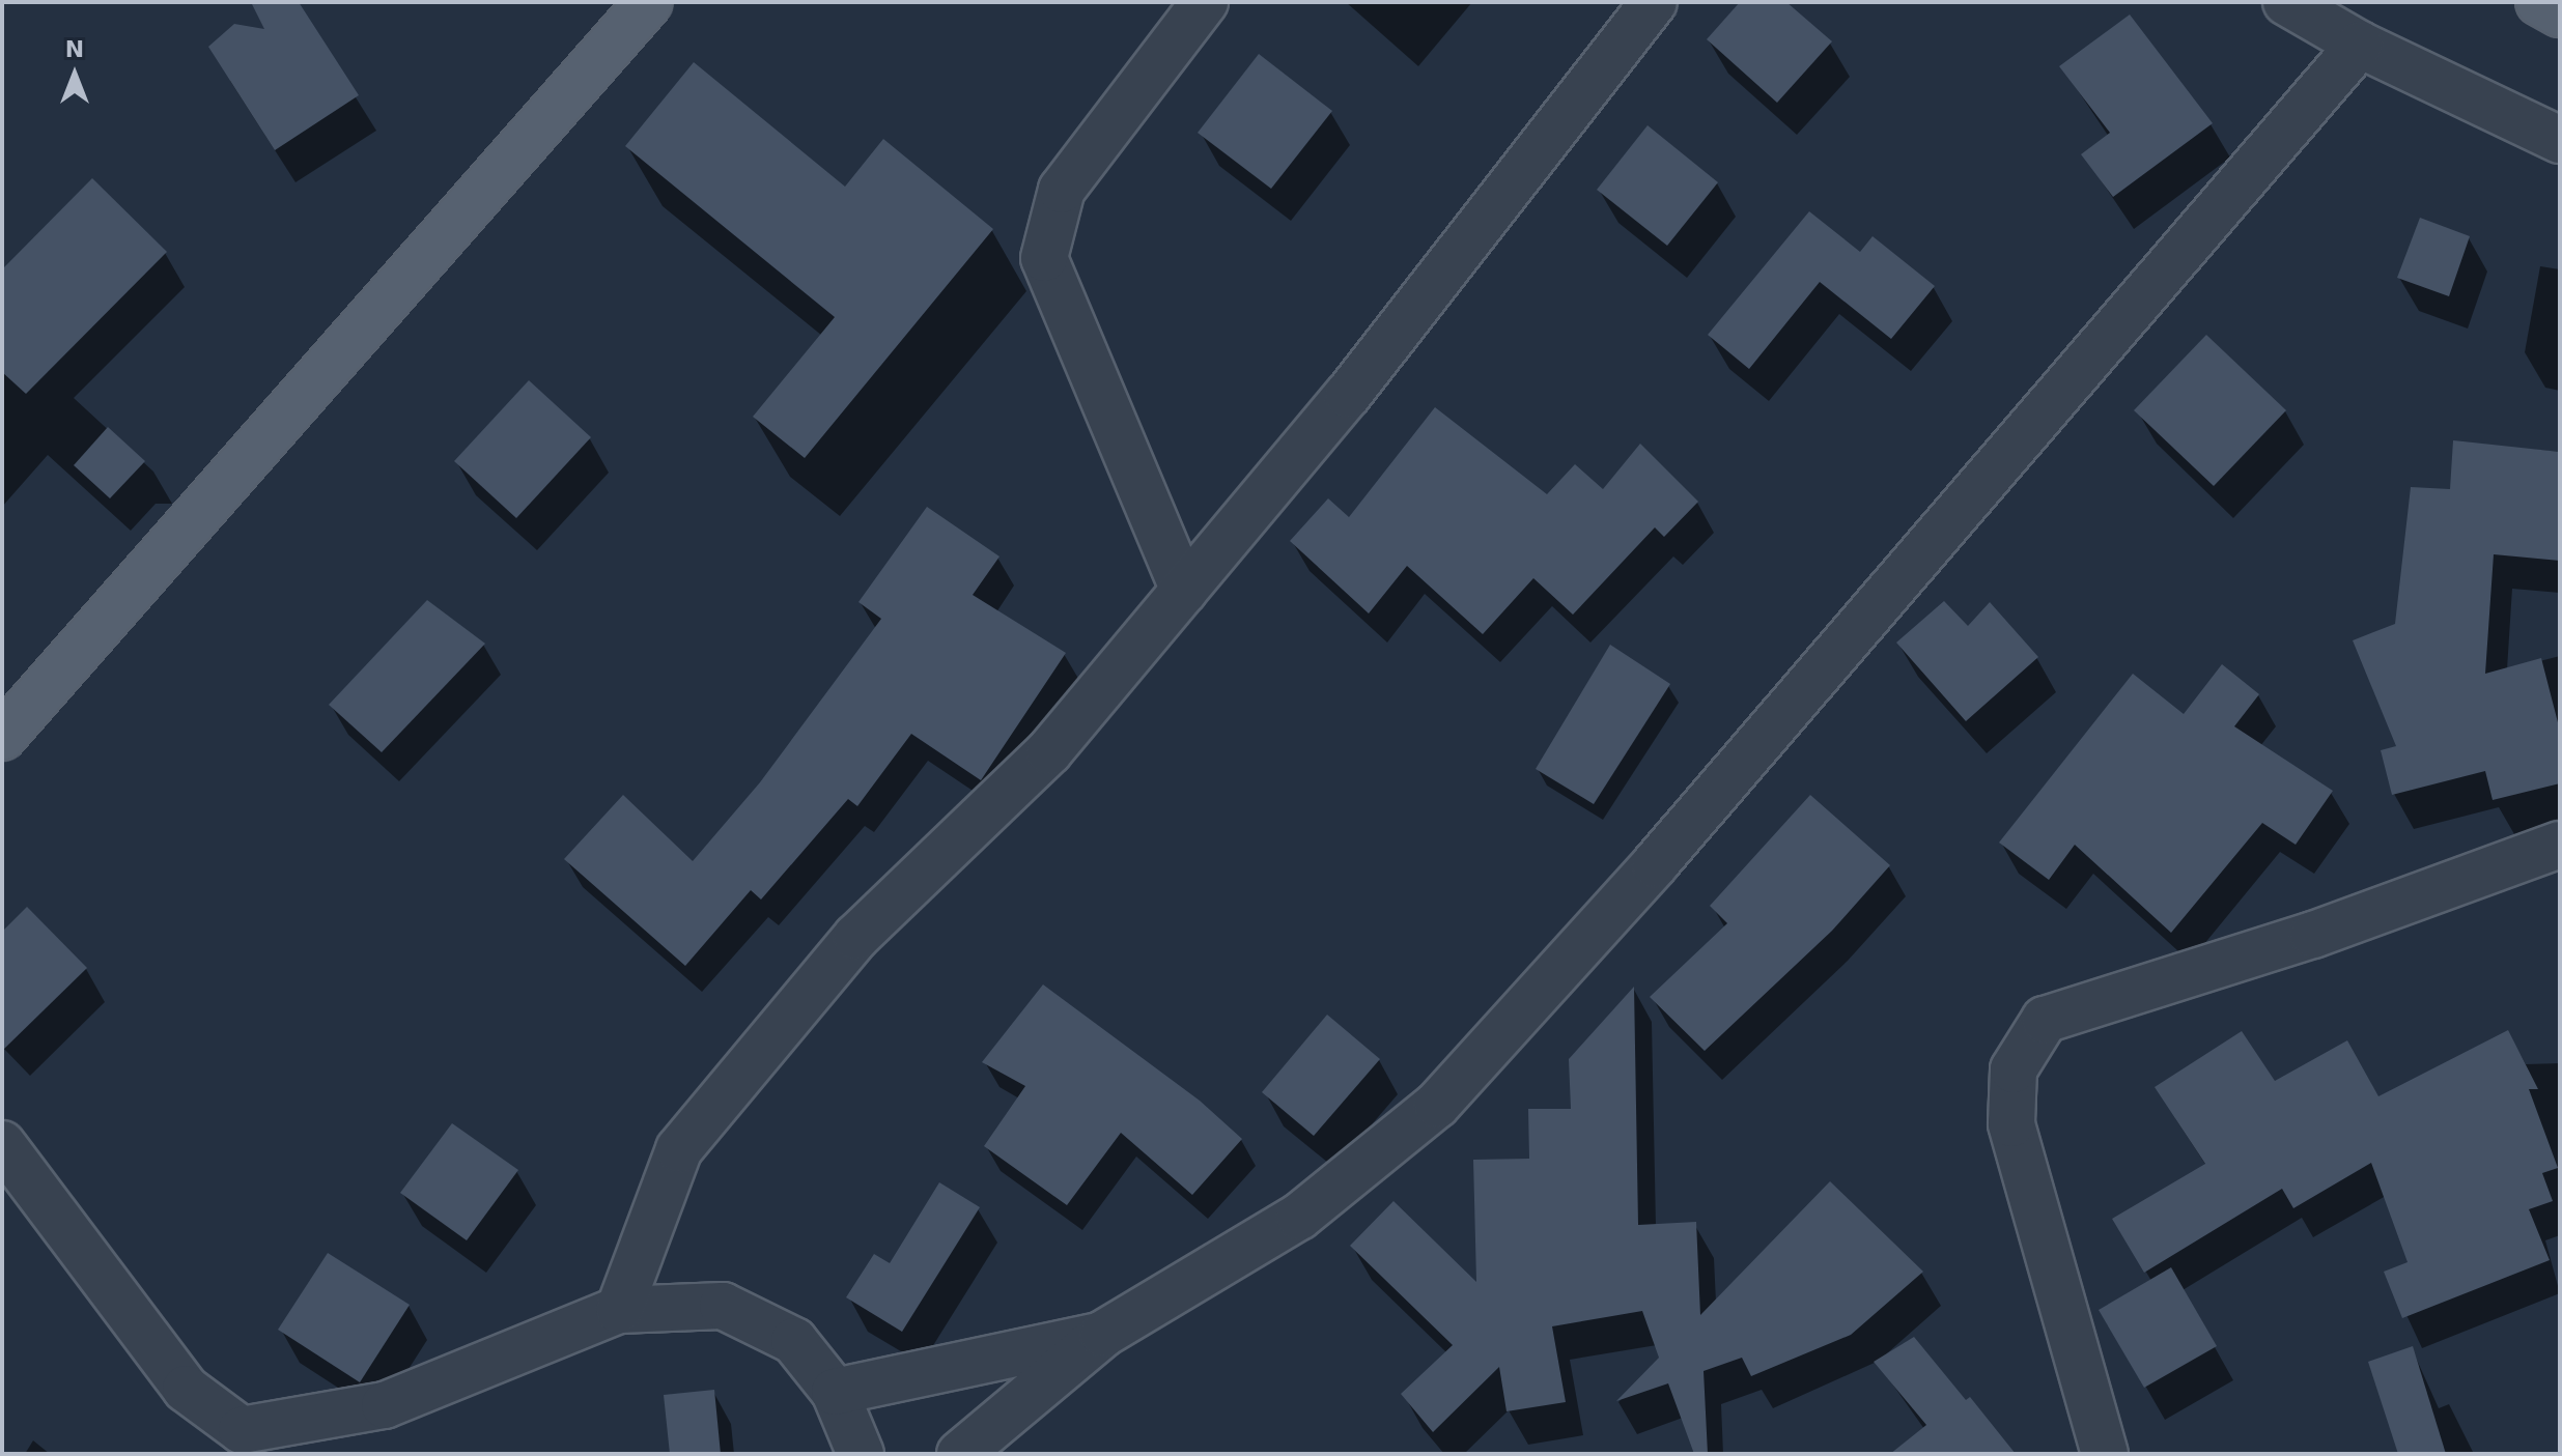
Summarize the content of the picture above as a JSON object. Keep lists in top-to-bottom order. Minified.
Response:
{"north":"top"}
